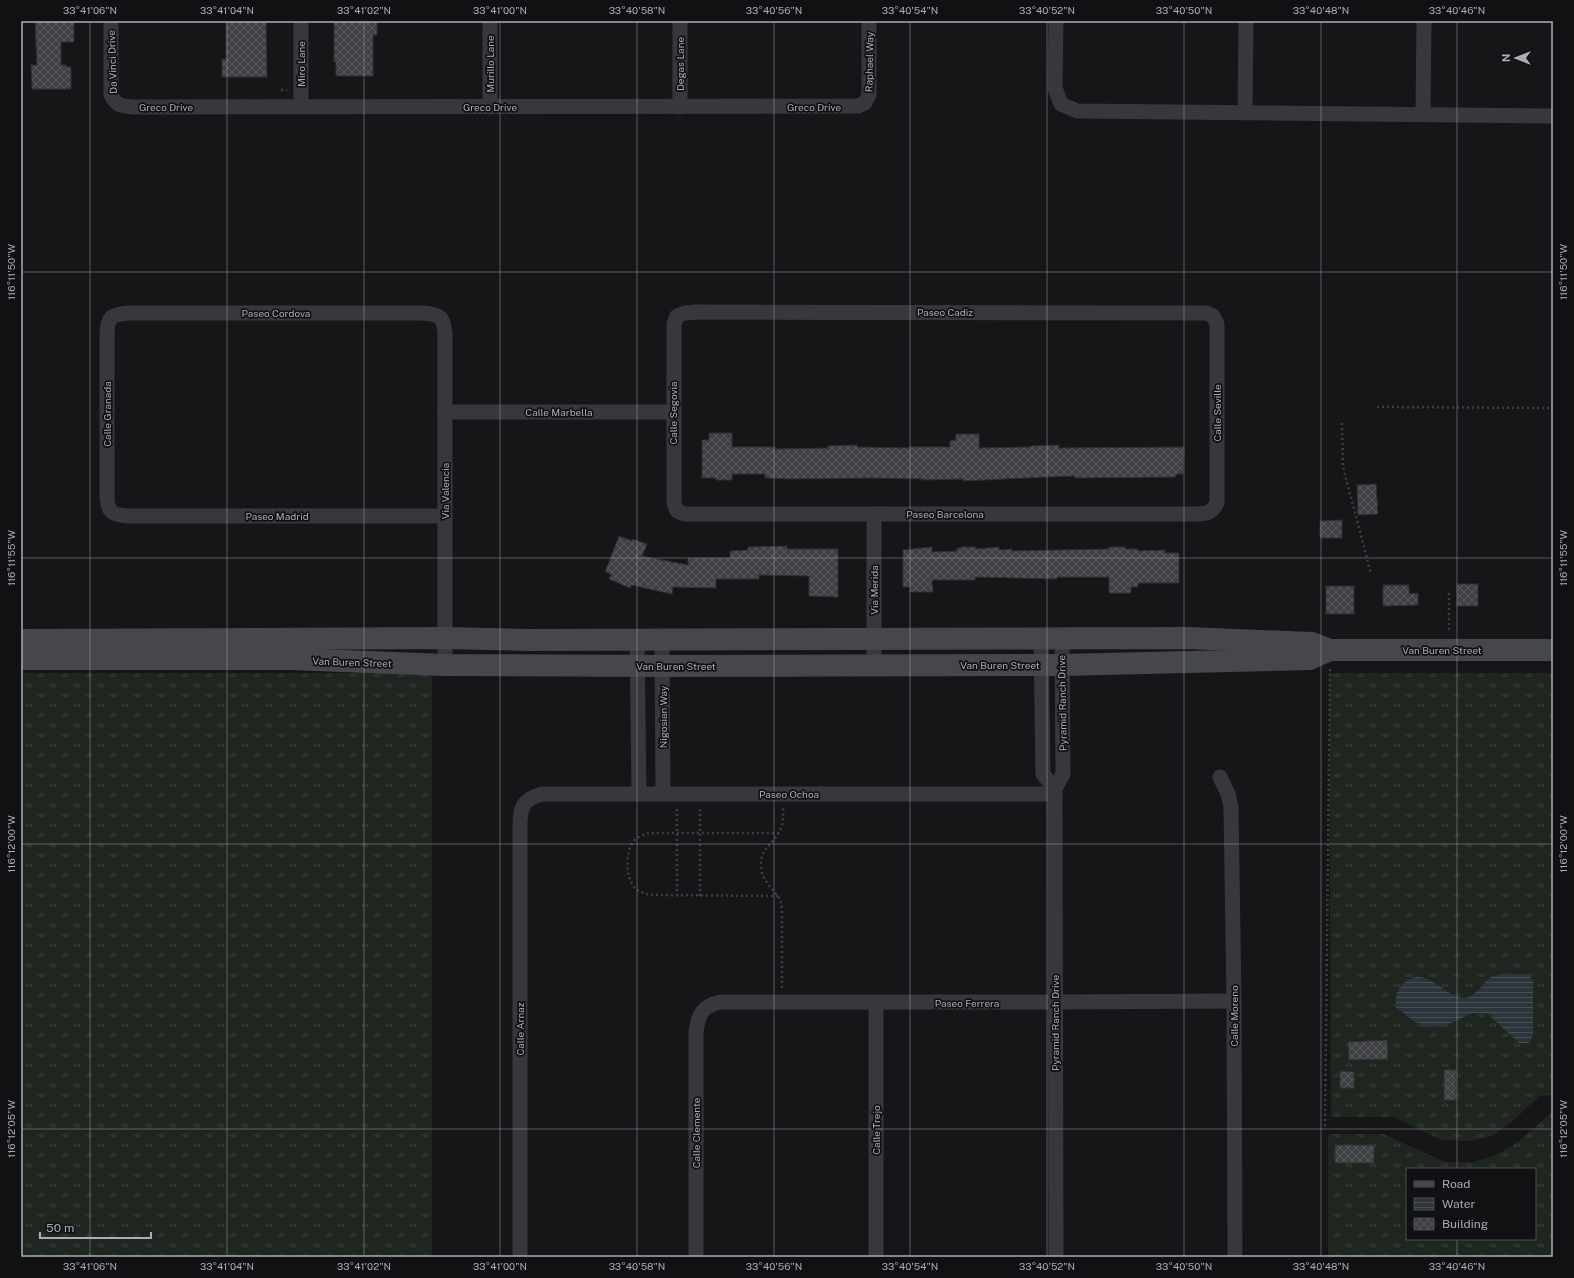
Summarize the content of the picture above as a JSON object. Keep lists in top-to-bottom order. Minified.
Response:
{"streets":{"street":["Da Vinci Drive","Raphael Way","Miro Lane","Murillo Lane","Degas Lane","Greco Drive","Paseo Cadiz","Paseo Cordova","Calle Marbella","Calle Segovia","Calle Seville","Calle Granada","Via Valencia","Paseo Barcelona","Paseo Madrid","Via Merida","Van Buren Street","Pyramid Ranch Drive","Nigosian Way","Paseo Ochoa","Paseo Ferrera","Calle Moreno","Calle Arnaz","Calle Trejo","Calle Clemente"]},"crossings":[["Da Vinci Drive","Greco Drive"],["Raphael Way","Greco Drive"],["Miro Lane","Greco Drive"],["Murillo Lane","Greco Drive"],["Degas Lane","Greco Drive"],["Paseo Cadiz","Calle Segovia"],["Paseo Cadiz","Calle Seville"],["Paseo Cordova","Calle Granada"],["Paseo Cordova","Via Valencia"],["Calle Marbella","Calle Segovia"],["Calle Marbella","Via Valencia"],["Calle Segovia","Paseo Barcelona"],["Calle Seville","Paseo Barcelona"],["Calle Granada","Paseo Madrid"],["Via Valencia","Paseo Madrid"],["Via Valencia","Van Buren Street"],["Paseo Barcelona","Via Merida"],["Via Merida","Van Buren Street"],["Van Buren Street","Pyramid Ranch Drive"],["Van Buren Street","Nigosian Way"],["Pyramid Ranch Drive","Paseo Ochoa"],["Pyramid Ranch Drive","Paseo Ferrera"],["Nigosian Way","Paseo Ochoa"],["Paseo Ochoa","Calle Arnaz"],["Paseo Ferrera","Calle Moreno"],["Paseo Ferrera","Calle Trejo"],["Paseo Ferrera","Calle Clemente"]],"legend":["Road","Water","Building"],"scale_bar":"50 m","north":"left","coordinates":["33°41'06\"N","33°41'04\"N","33°41'02\"N","33°41'00\"N","33°40'58\"N","33°40'56\"N","33°40'54\"N","33°40'52\"N","33°40'50\"N","33°40'48\"N","33°40'46\"N","116°11'50\"W","116°11'55\"W","116°12'00\"W","116°12'05\"W"]}
